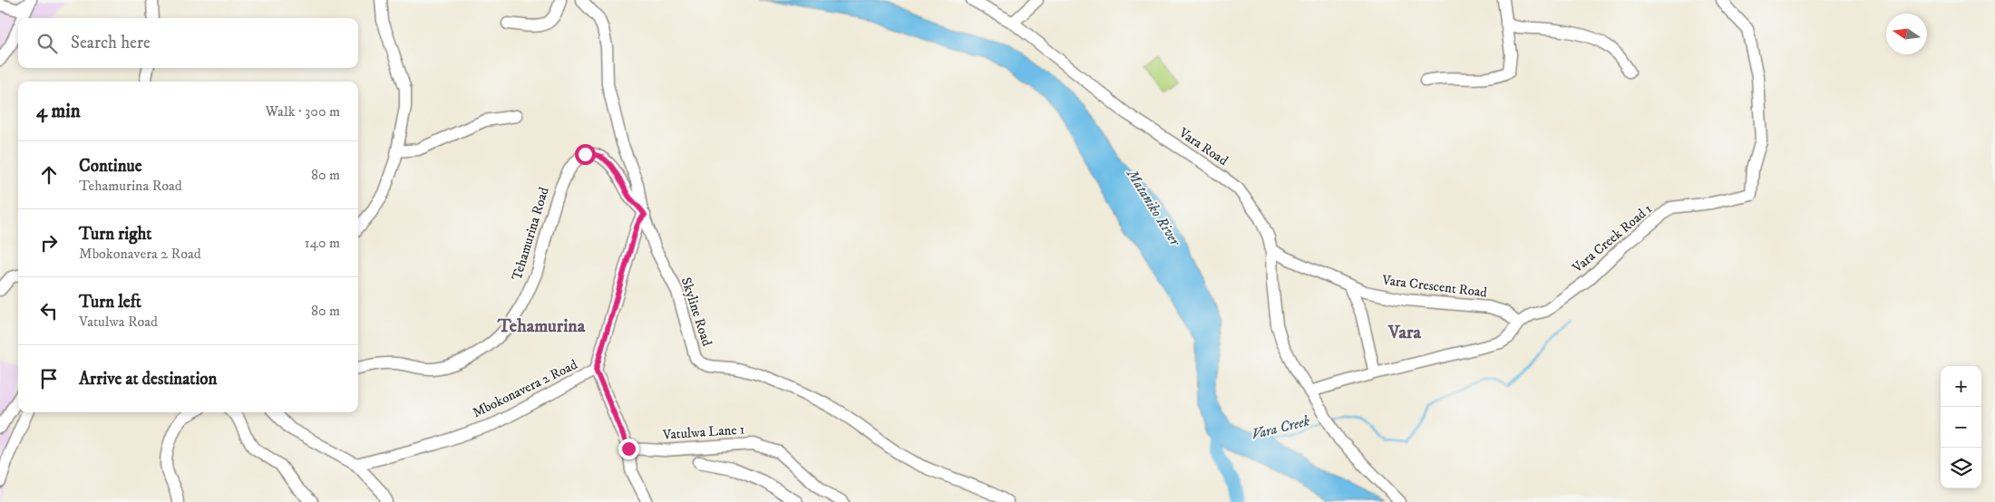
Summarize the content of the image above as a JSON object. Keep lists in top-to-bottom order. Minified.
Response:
{"streets":{"street":["Vara Road","Tehamurina Road","Vara Creek Road 1","Vara Crescent Road","Skyline Road","Mbokonavera 2 Road","Vatulwa Lane 1"]},"crossings":[["Vara Road","Vara Creek Road 1"],["Vara Road","Vara Crescent Road"],["Tehamurina Road","Skyline Road"],["Tehamurina Road","Mbokonavera 2 Road"],["Vara Creek Road 1","Vara Crescent Road"],["Skyline Road","Mbokonavera 2 Road"]],"districts":["Tehamurina","Vara"],"water":["Mataniko River","Vara Creek"],"north":"left","page":{"search":"Search here","heading":["4 min","Walk · 300 m"],"list":[["Continue","Tehamurina Road","80 m"],["Turn right","Mbokonavera 2 Road","140 m"],["Turn left","Vatulwa Road","80 m"],"Arrive at destination"],"map_buttons":["+","−"]}}
